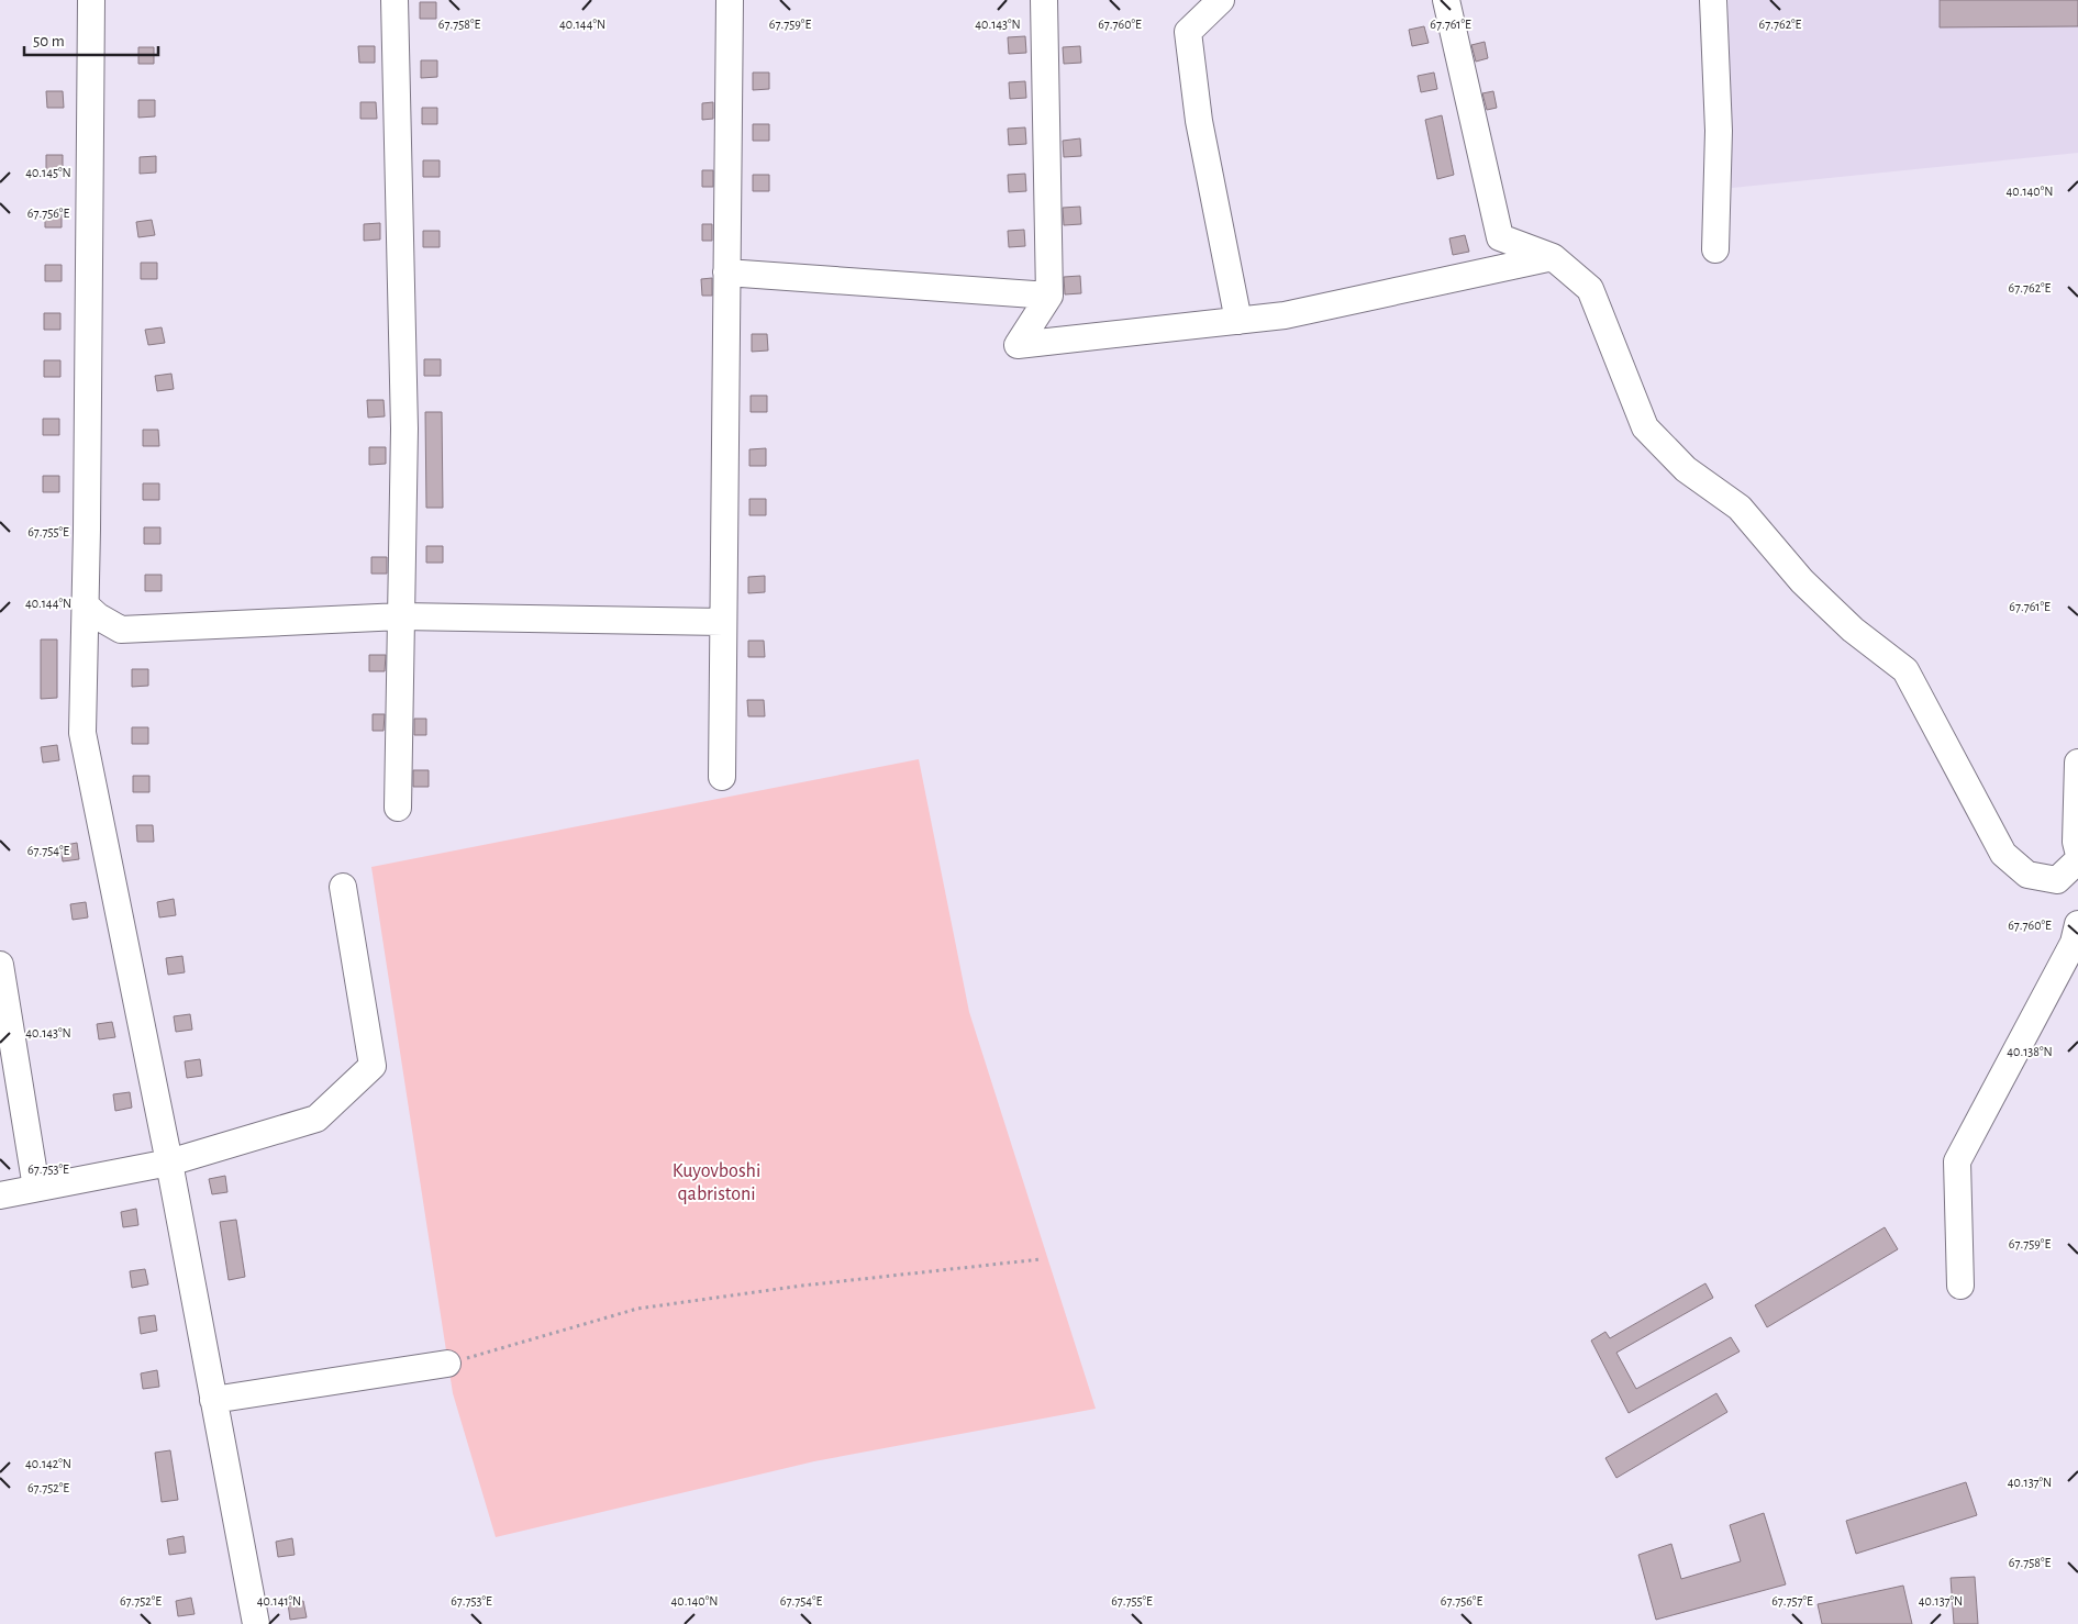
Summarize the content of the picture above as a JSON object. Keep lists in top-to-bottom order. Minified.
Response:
{"parks":["Kuyovboshi qabristoni"],"scale_bar":"50 m","coordinates":["67.758°E","67.759°E","67.760°E","67.761°E","67.762°E","40.144°N","40.143°N","40.145°N","40.140°N","67.756°E","67.755°E","67.754°E","40.138°N","67.753°E","40.142°N","40.137°N","67.752°E","40.141°N","67.757°E"]}
